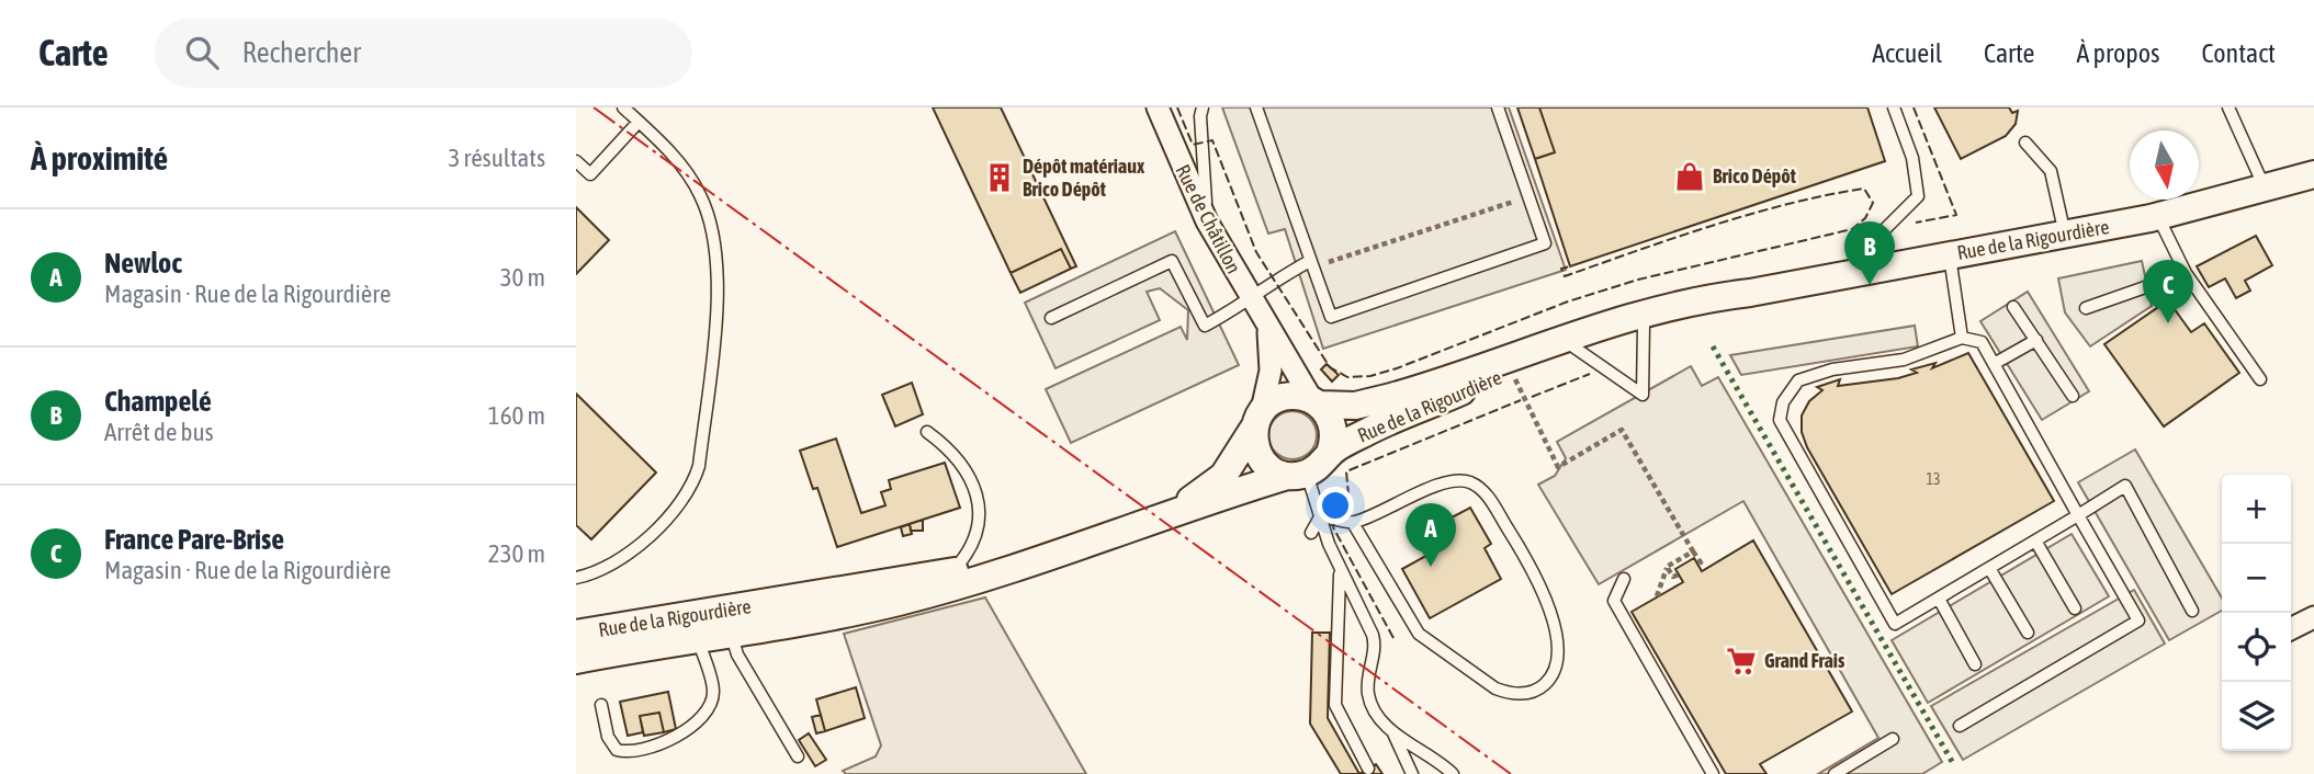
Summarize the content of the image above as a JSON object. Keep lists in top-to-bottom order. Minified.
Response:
{"streets":{"street":["Rue de Châtillon","Rue de la Rigourdière"]},"crossings":[["Rue de Châtillon","Rue de la Rigourdière"]],"places":{"shop":["Brico Dépôt"],"building":["Dépôt matériaux Brico Dépôt"],"supermarket":["Grand Frais"]},"house_numbers":["13"],"north":"bottom","page":{"header":"Carte","search":"Rechercher","nav":["Accueil","Carte","À propos","Contact"],"heading":["À proximité","3 résultats"],"list":[{"mark":"A","name":"Newloc","note":"Magasin · Rue de la Rigourdière","value":"30 m"},{"mark":"B","name":"Champelé","note":"Arrêt de bus","value":"160 m"},{"mark":"C","name":"France Pare-Brise","note":"Magasin · Rue de la Rigourdière","value":"230 m"}],"pins":["B","C","A"],"map_buttons":["+","−"]}}
